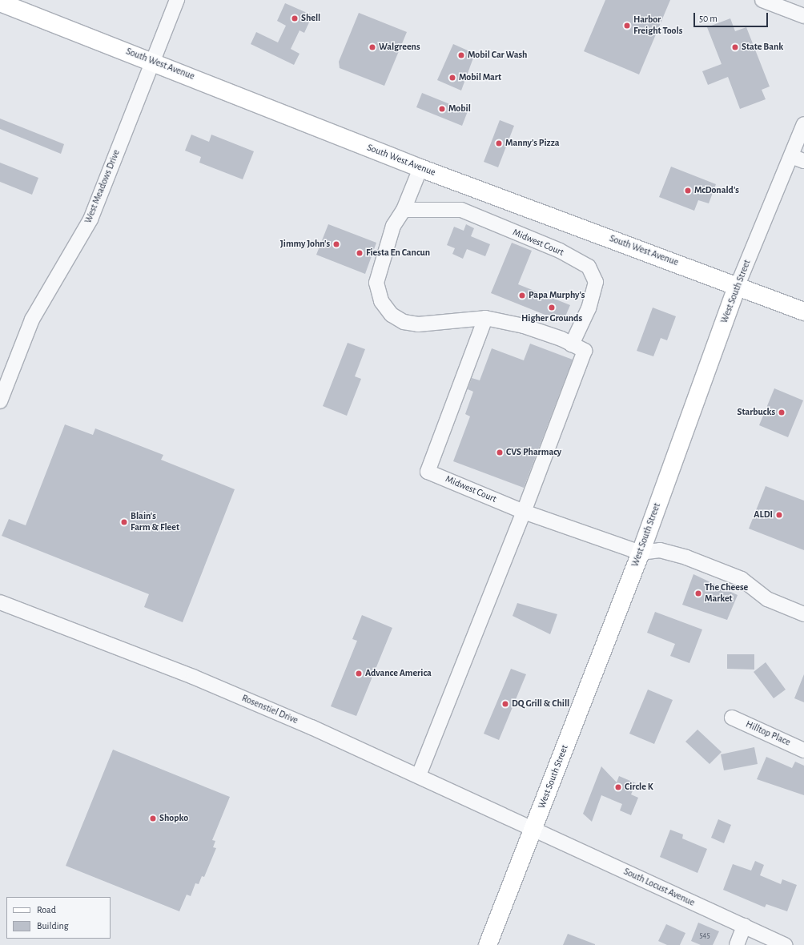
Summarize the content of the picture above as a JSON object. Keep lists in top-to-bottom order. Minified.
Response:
{"streets":{"main road":["South West Avenue","West South Street"],"street":["West Meadows Drive","Midwest Court","Rosenstiel Drive","Hilltop Place","South Locust Avenue"]},"crossings":[["South West Avenue","West Meadows Drive"],["South West Avenue","West South Street"],["Midwest Court","West South Street"],["West South Street","Rosenstiel Drive"],["West South Street","South Locust Avenue"],["Rosenstiel Drive","South Locust Avenue"]],"places":["Shell","Harbor Freight Tools","Walgreens","State Bank","Mobil Car Wash","Mobil Mart","Mobil","Manny's Pizza","McDonald's","Jimmy John's","Fiesta En Cancun","Papa Murphy's","Higher Grounds","Starbucks","CVS Pharmacy","ALDI","Blain's Farm & Fleet","The Cheese Market","Advance America","DQ Grill & Chill","Circle K","Shopko"],"house_numbers":["545"],"legend":["Road","Building"],"scale_bar":"50 m"}
